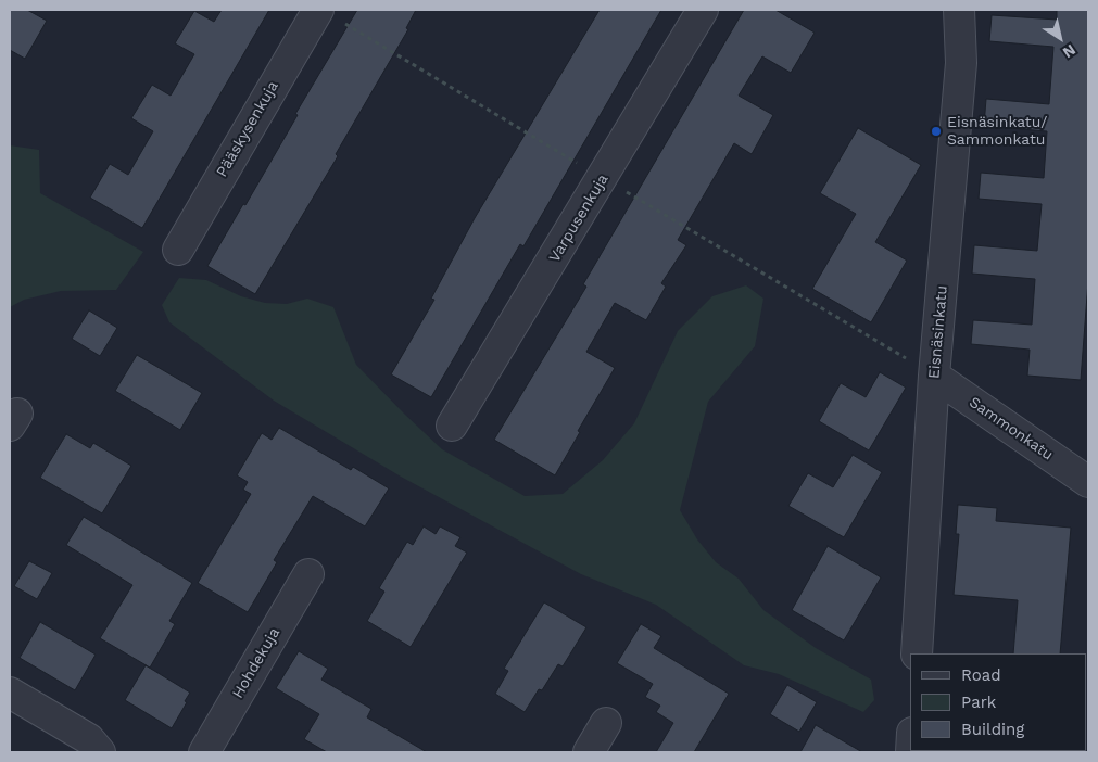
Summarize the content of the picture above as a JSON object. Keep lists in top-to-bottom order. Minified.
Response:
{"streets":{"street":["Pääskysenkuja","Varpusenkuja","Eisnäsinkatu","Sammonkatu","Hohdekuja"]},"crossings":[["Eisnäsinkatu","Sammonkatu"]],"places":["Eisnäsinkatu/ Sammonkatu"],"legend":["Road","Park","Building"],"north":"bottom right"}
